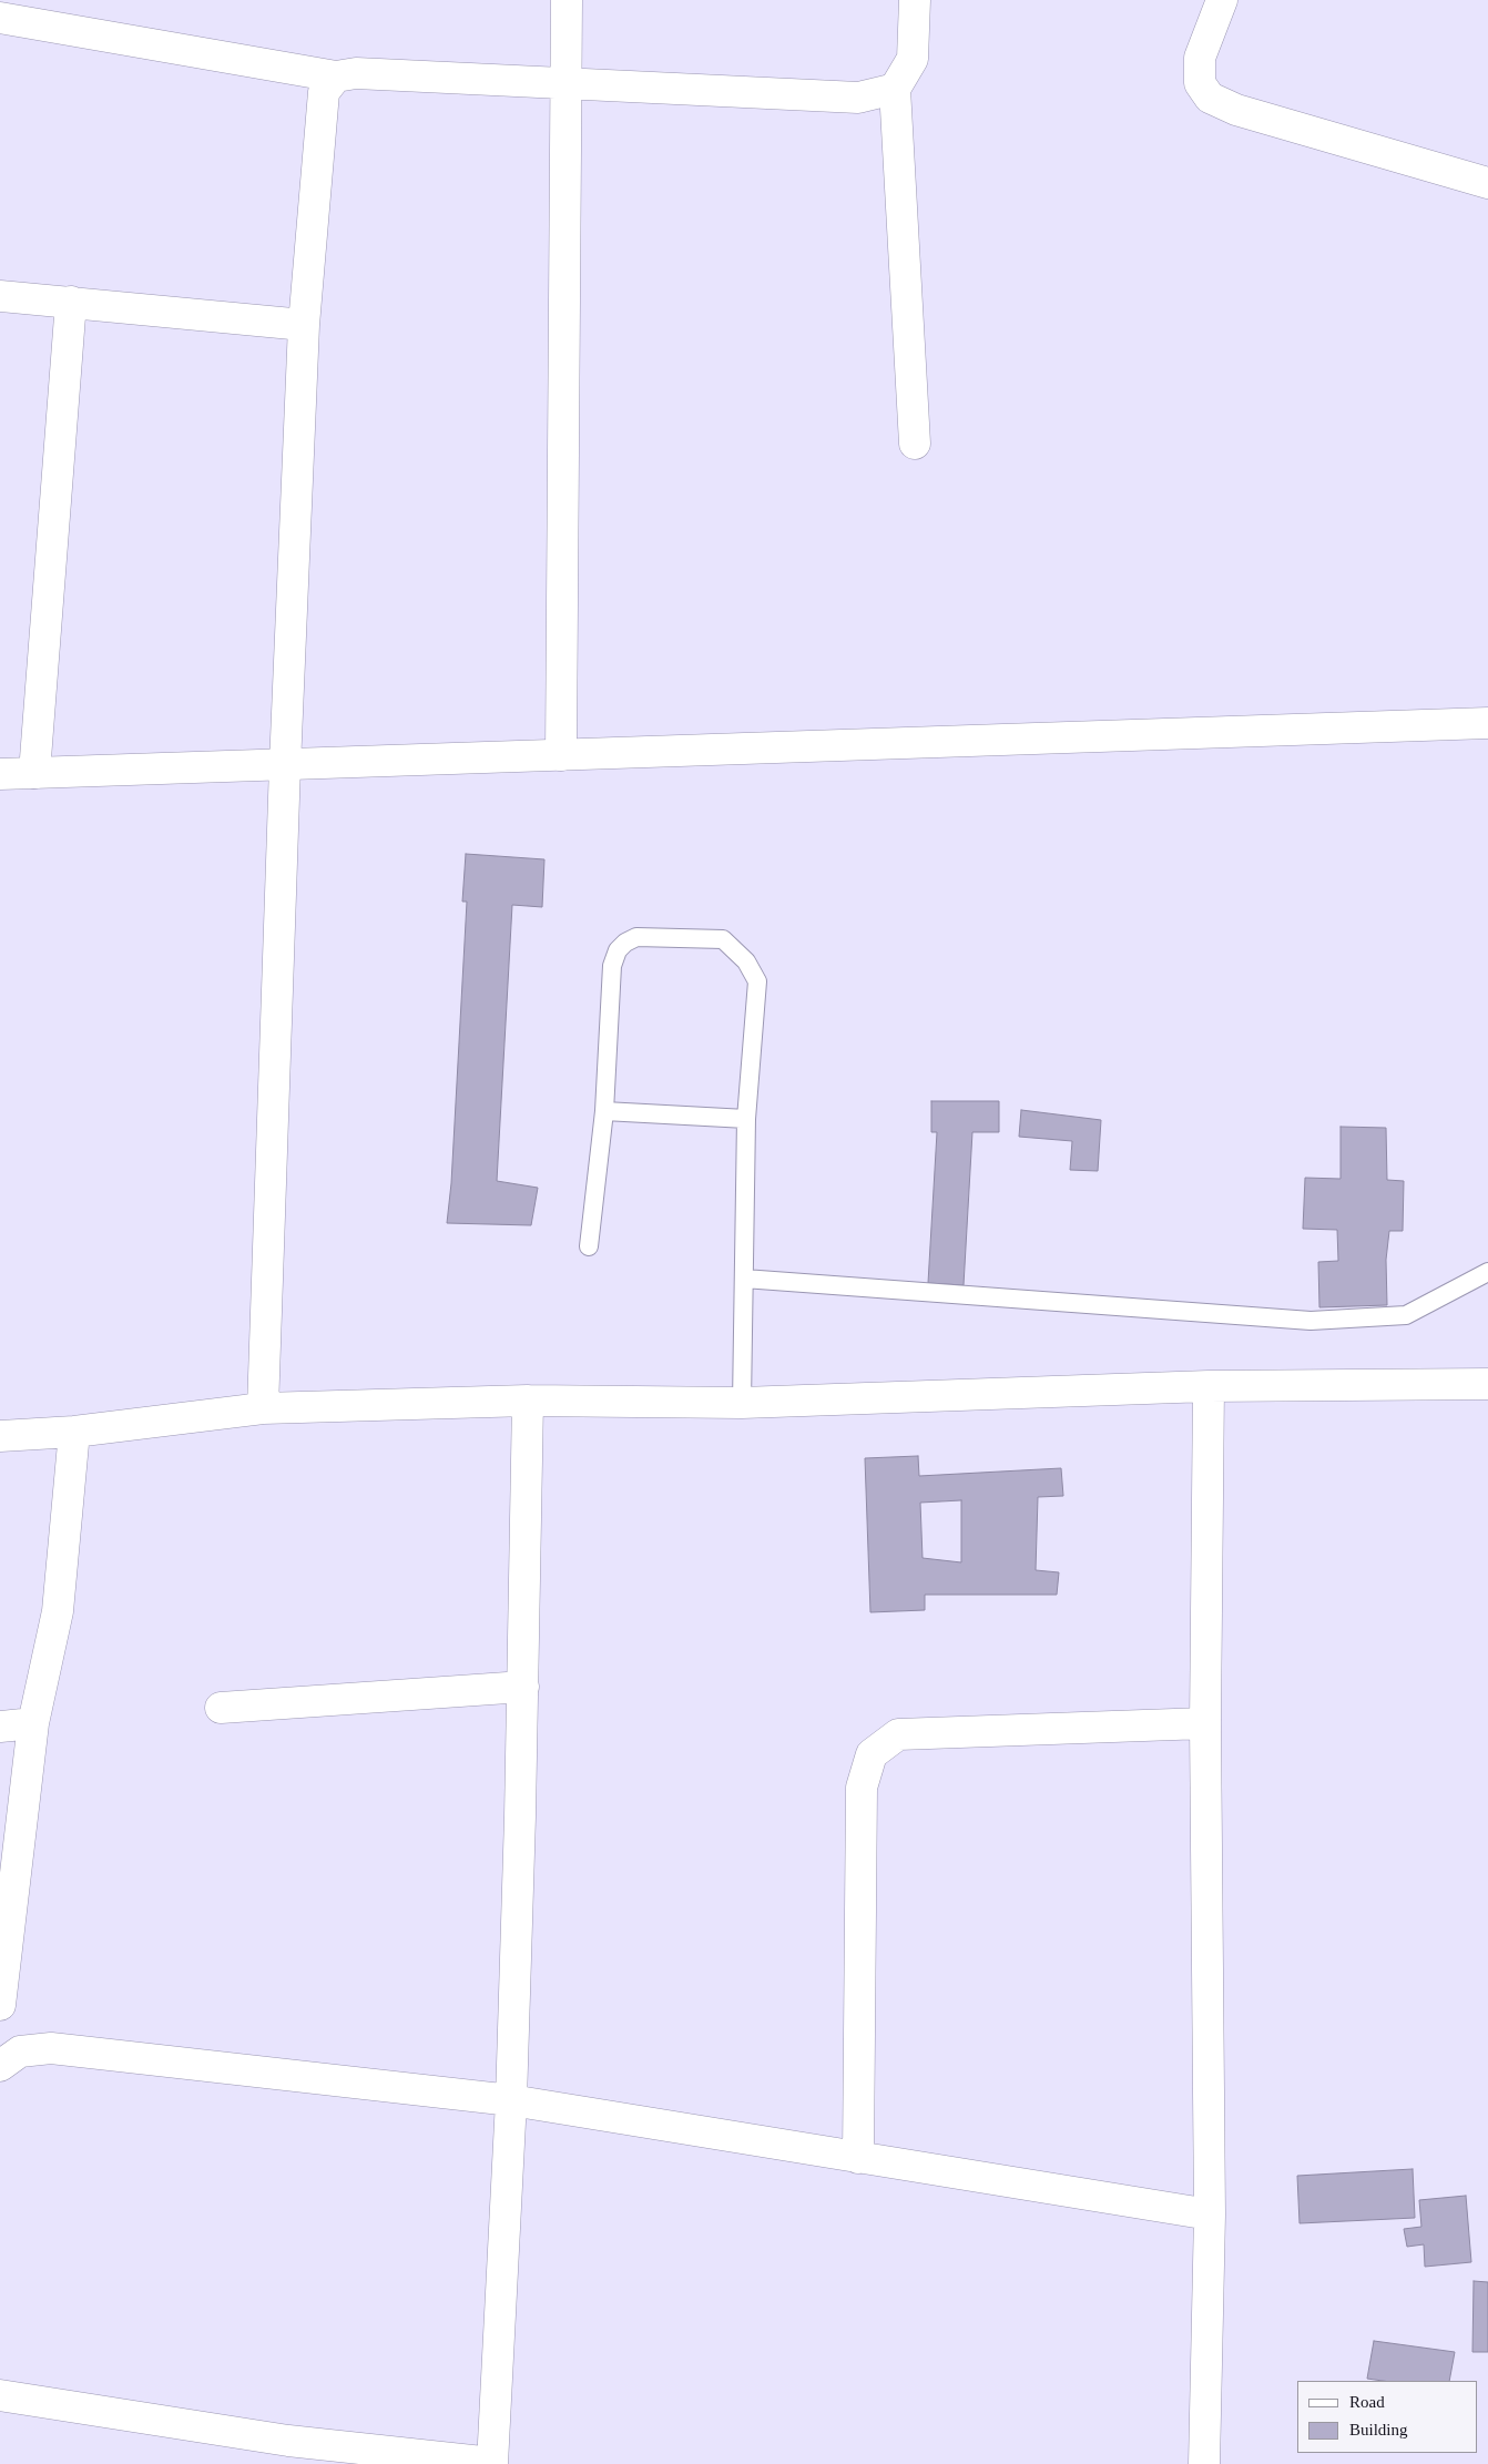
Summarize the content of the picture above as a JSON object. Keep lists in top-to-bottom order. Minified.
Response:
{"legend":["Road","Building"]}
